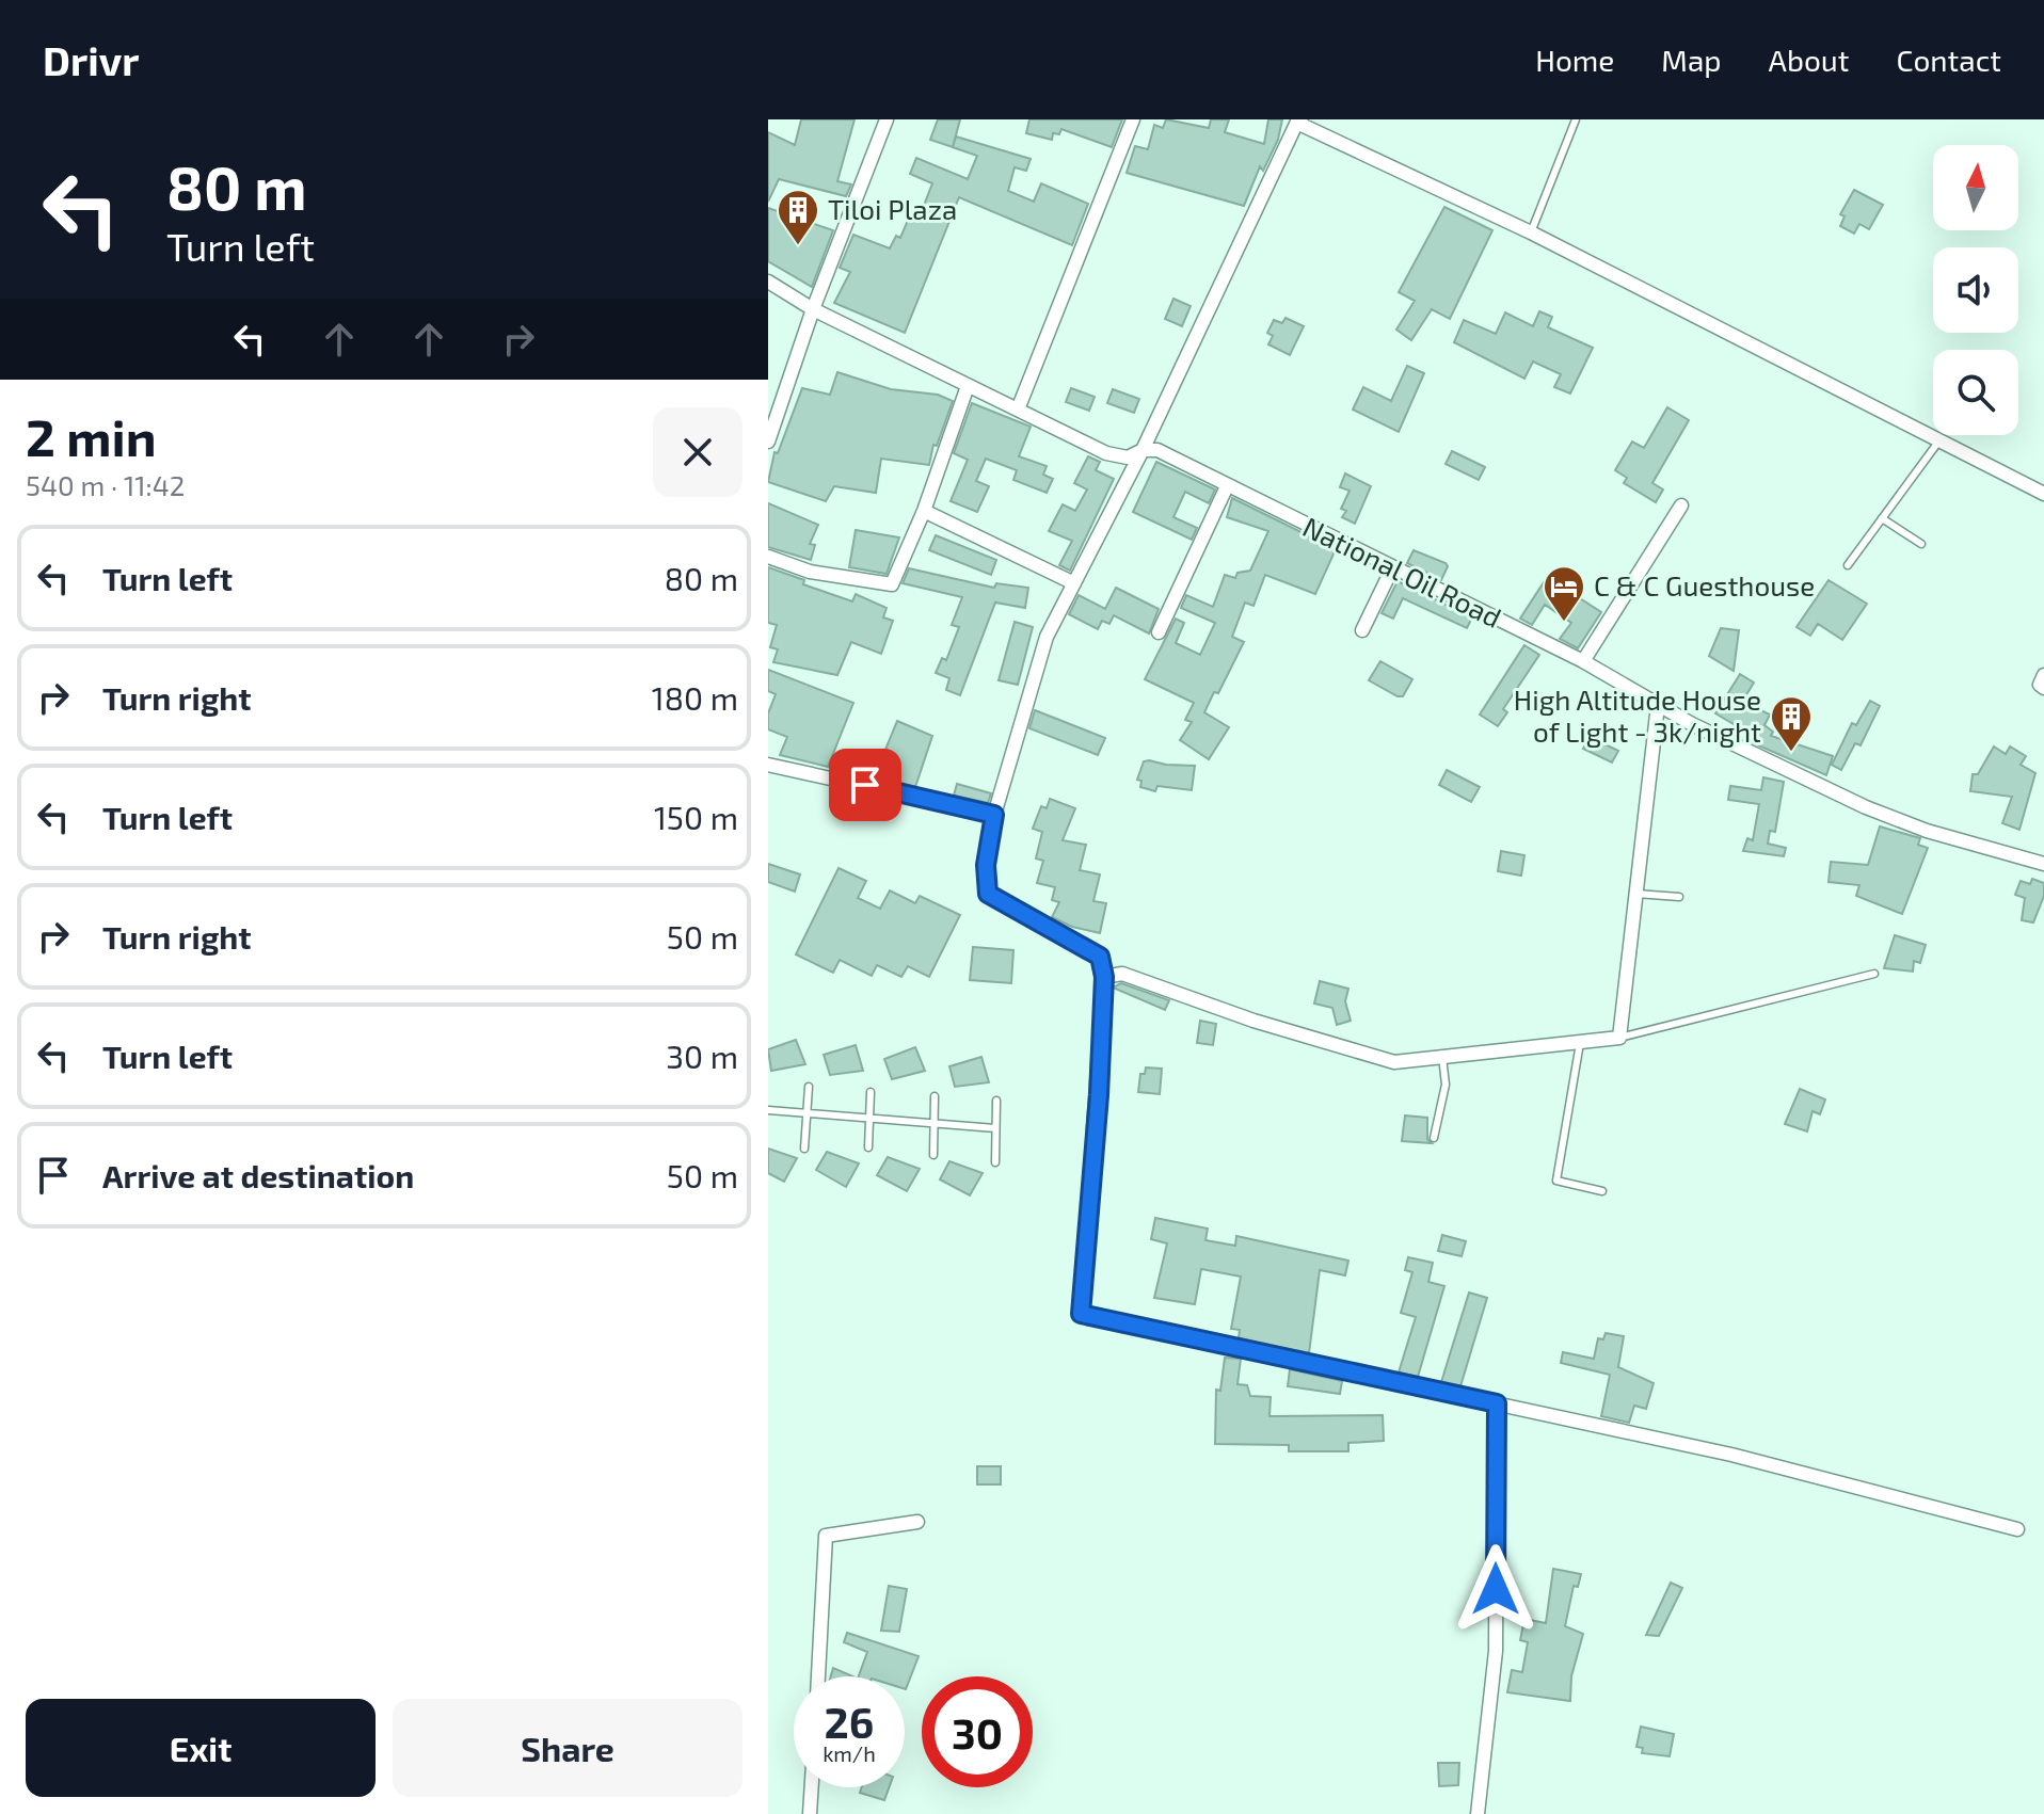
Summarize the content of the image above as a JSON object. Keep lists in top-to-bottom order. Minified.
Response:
{"streets":{"street":["National Oil Road"]},"places":{"building":["Tiloi Plaza","High Altitude House of Light - 3k/night"],"hotel":["C & C Guesthouse"]},"north":"top","page":{"header":"Drivr","nav":["Home","Map","About","Contact"],"turn":["80 m","Turn left"],"heading":["2 min","540 m · 11:42"],"list":[{"name":"Turn left","value":"80 m"},{"name":"Turn right","value":"180 m"},{"name":"Turn left","value":"150 m"},{"name":"Turn right","value":"50 m"},{"name":"Turn left","value":"30 m"},{"name":"Arrive at destination","value":"50 m"}],"speed":"26 km/h","limit":"30","buttons":["Exit","Share"]}}
